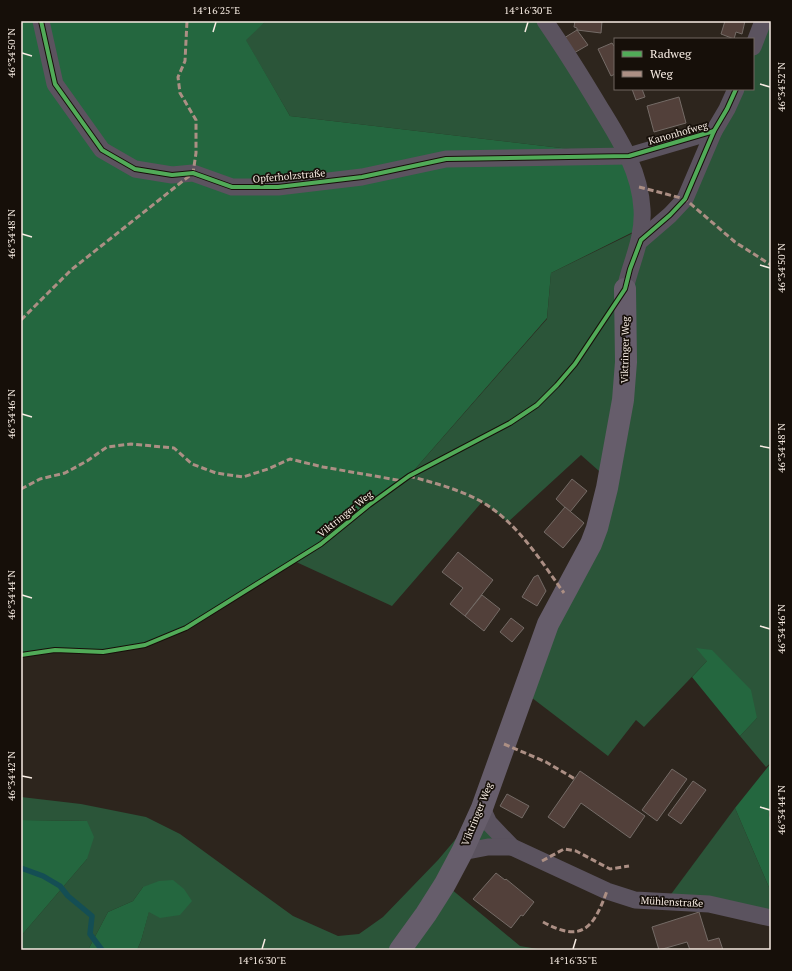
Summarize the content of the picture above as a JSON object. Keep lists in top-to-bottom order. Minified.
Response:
{"streets":{"street":["Kanonhofweg","Opferholzstraße","Viktringer Weg","Mühlenstraße"]},"crossings":[["Kanonhofweg","Opferholzstraße"],["Kanonhofweg","Viktringer Weg"],["Viktringer Weg","Mühlenstraße"]],"legend":["Radweg","Weg"],"coordinates":["14°16'25\"E","14°16'30\"E","46°34'50\"N","46°34'52\"N","46°34'48\"N","46°34'46\"N","46°34'44\"N","46°34'42\"N","14°16'35\"E"]}
